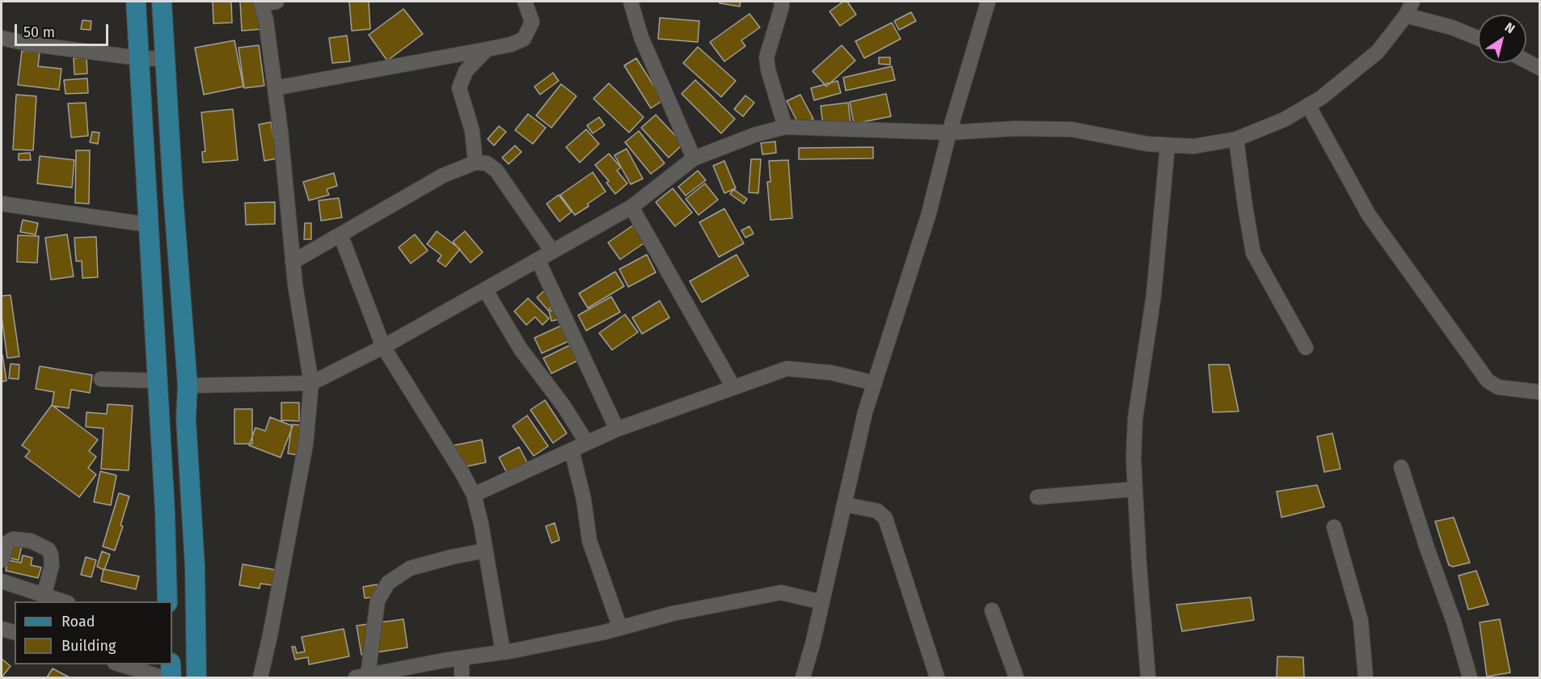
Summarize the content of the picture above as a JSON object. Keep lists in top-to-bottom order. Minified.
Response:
{"legend":["Road","Building"],"scale_bar":"50 m","north":"top right"}
